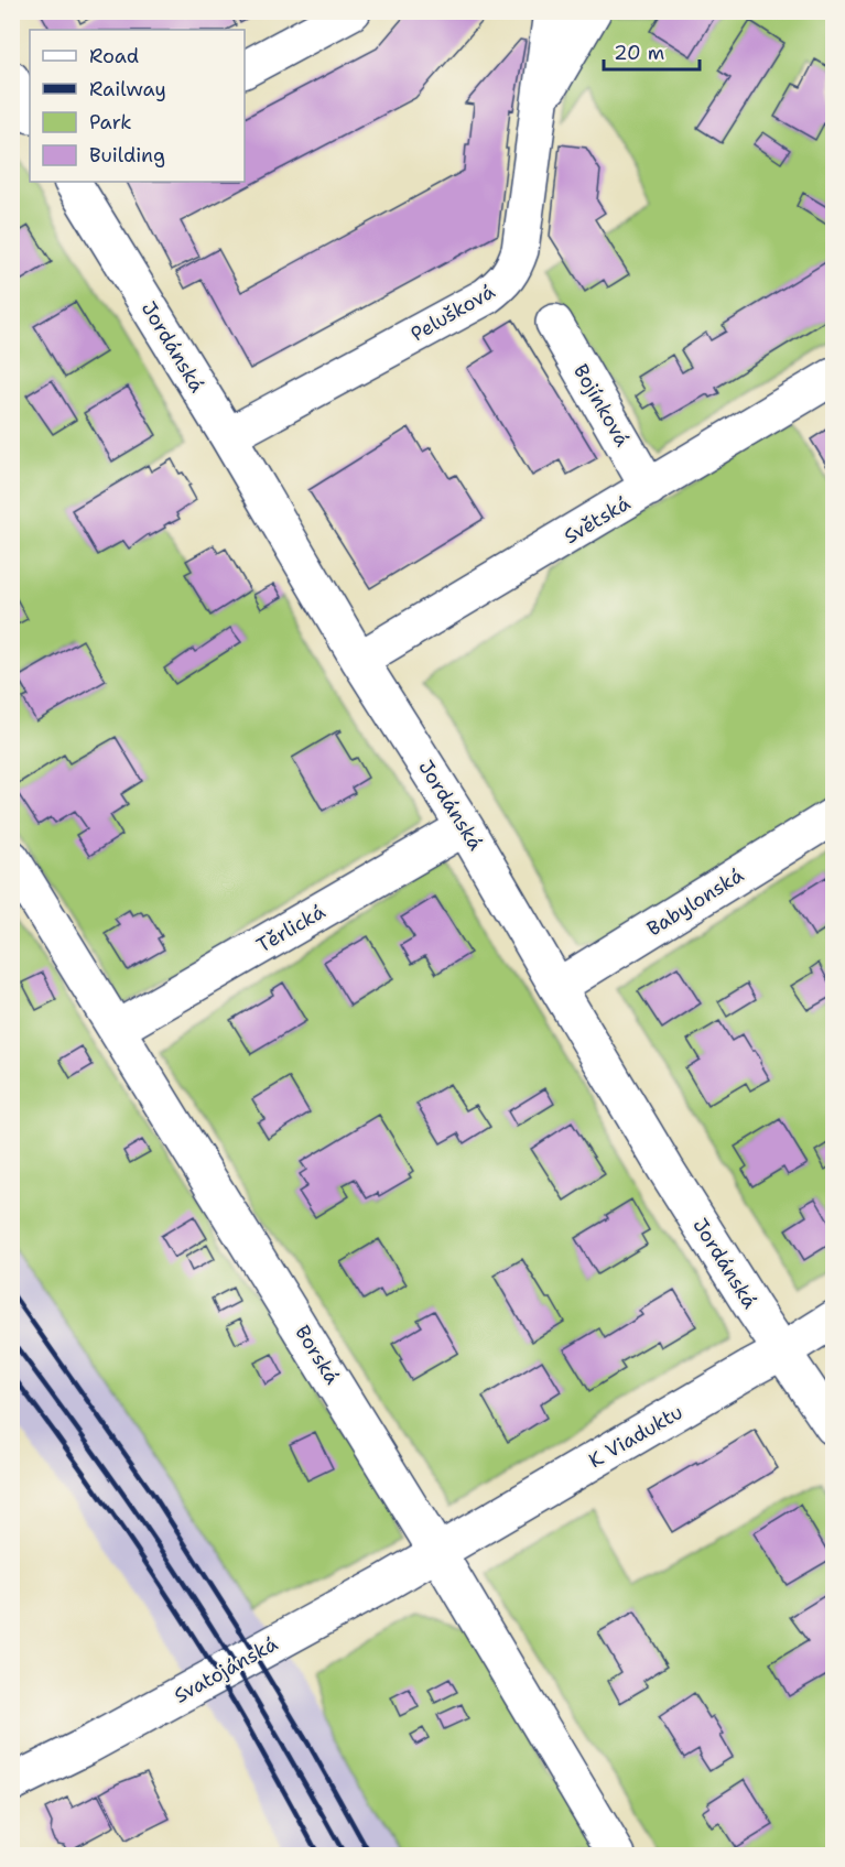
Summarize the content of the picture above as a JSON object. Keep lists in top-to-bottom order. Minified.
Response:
{"streets":{"street":["Pelušková","Jordánská","Bojínková","Světská","Babylonská","Těrlická","Borská","K Viaduktu","Svatojánská"]},"crossings":[["Pelušková","Jordánská"],["Jordánská","Světská"],["Jordánská","Babylonská"],["Jordánská","Těrlická"],["Jordánská","K Viaduktu"],["Bojínková","Světská"],["Těrlická","Borská"],["Borská","K Viaduktu"],["Borská","Svatojánská"],["K Viaduktu","Svatojánská"]],"legend":["Road","Railway","Park","Building"],"scale_bar":"20 m"}
